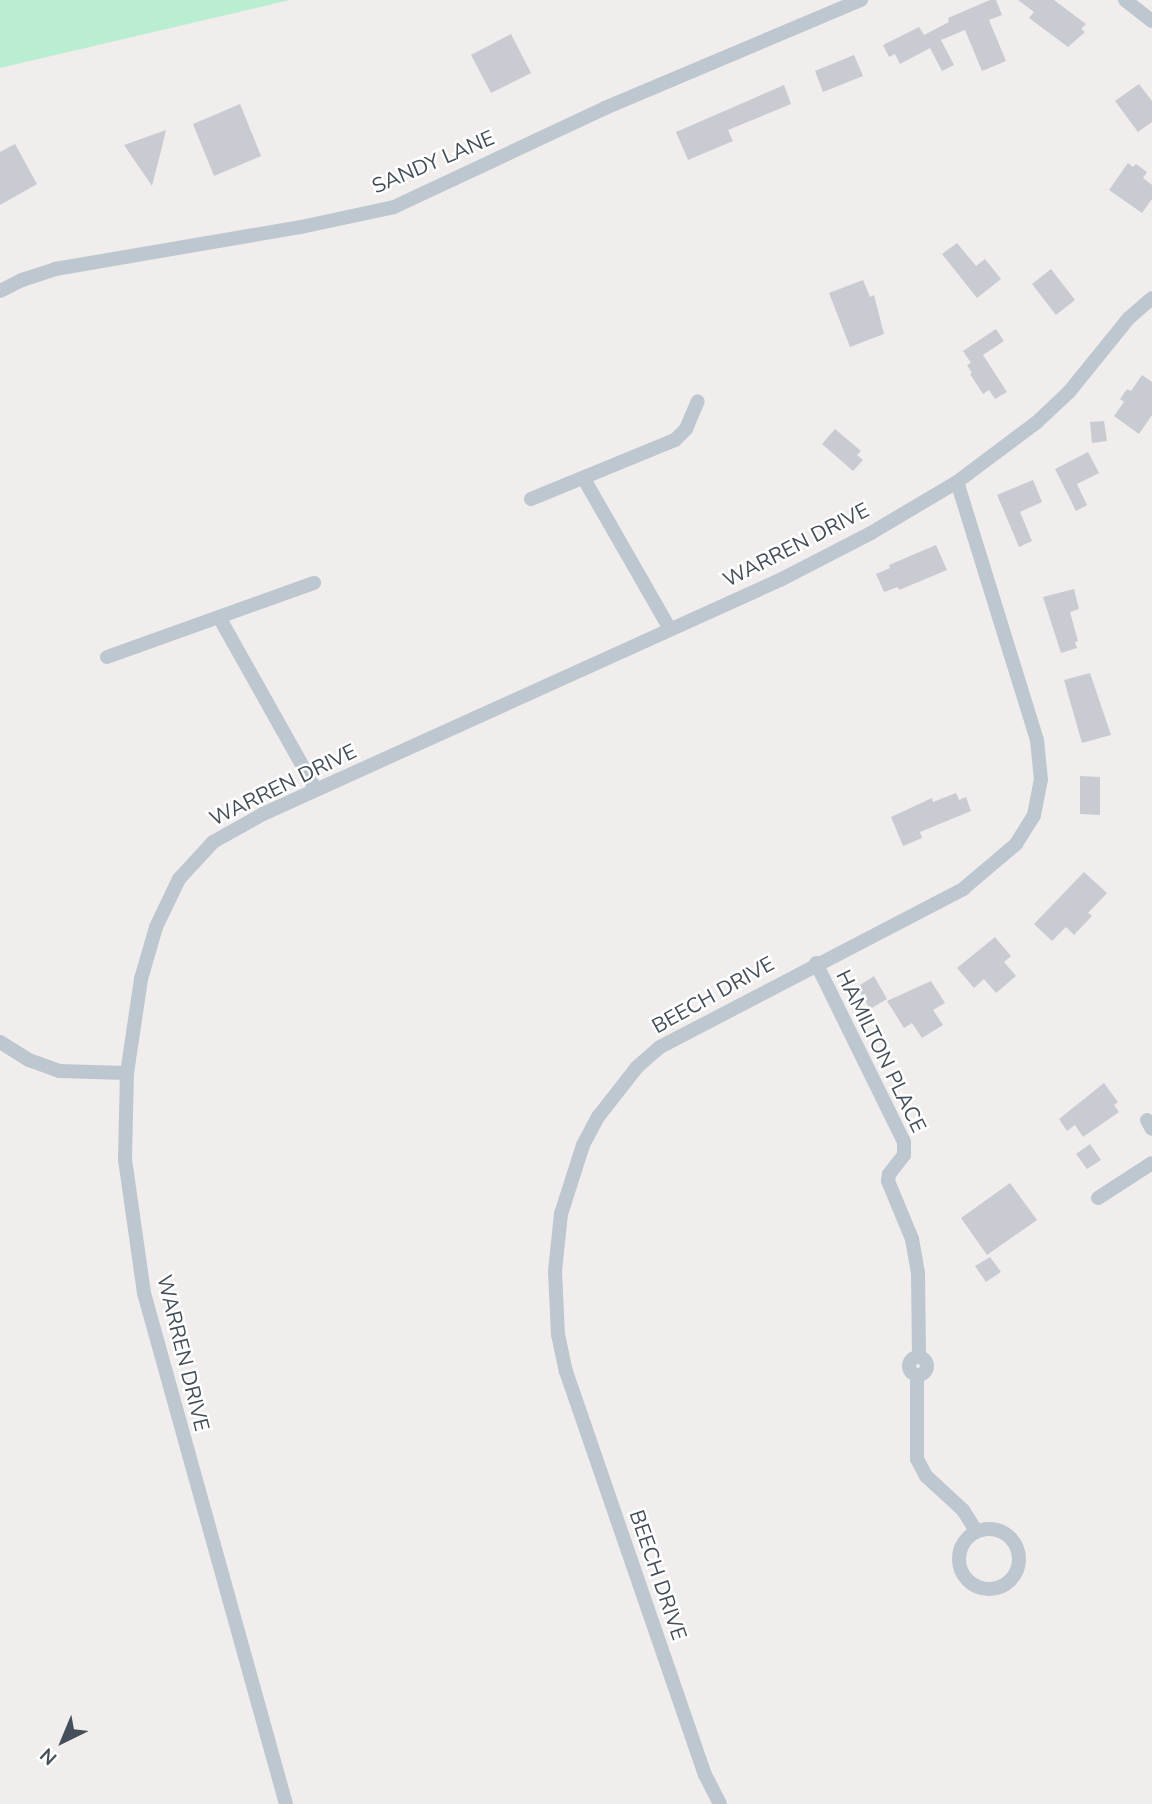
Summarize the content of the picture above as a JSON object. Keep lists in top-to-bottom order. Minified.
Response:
{"streets":{"street":["SANDY LANE","WARREN DRIVE","BEECH DRIVE","HAMILTON PLACE"]},"crossings":[["WARREN DRIVE","BEECH DRIVE"],["BEECH DRIVE","HAMILTON PLACE"]],"north":"bottom left"}
